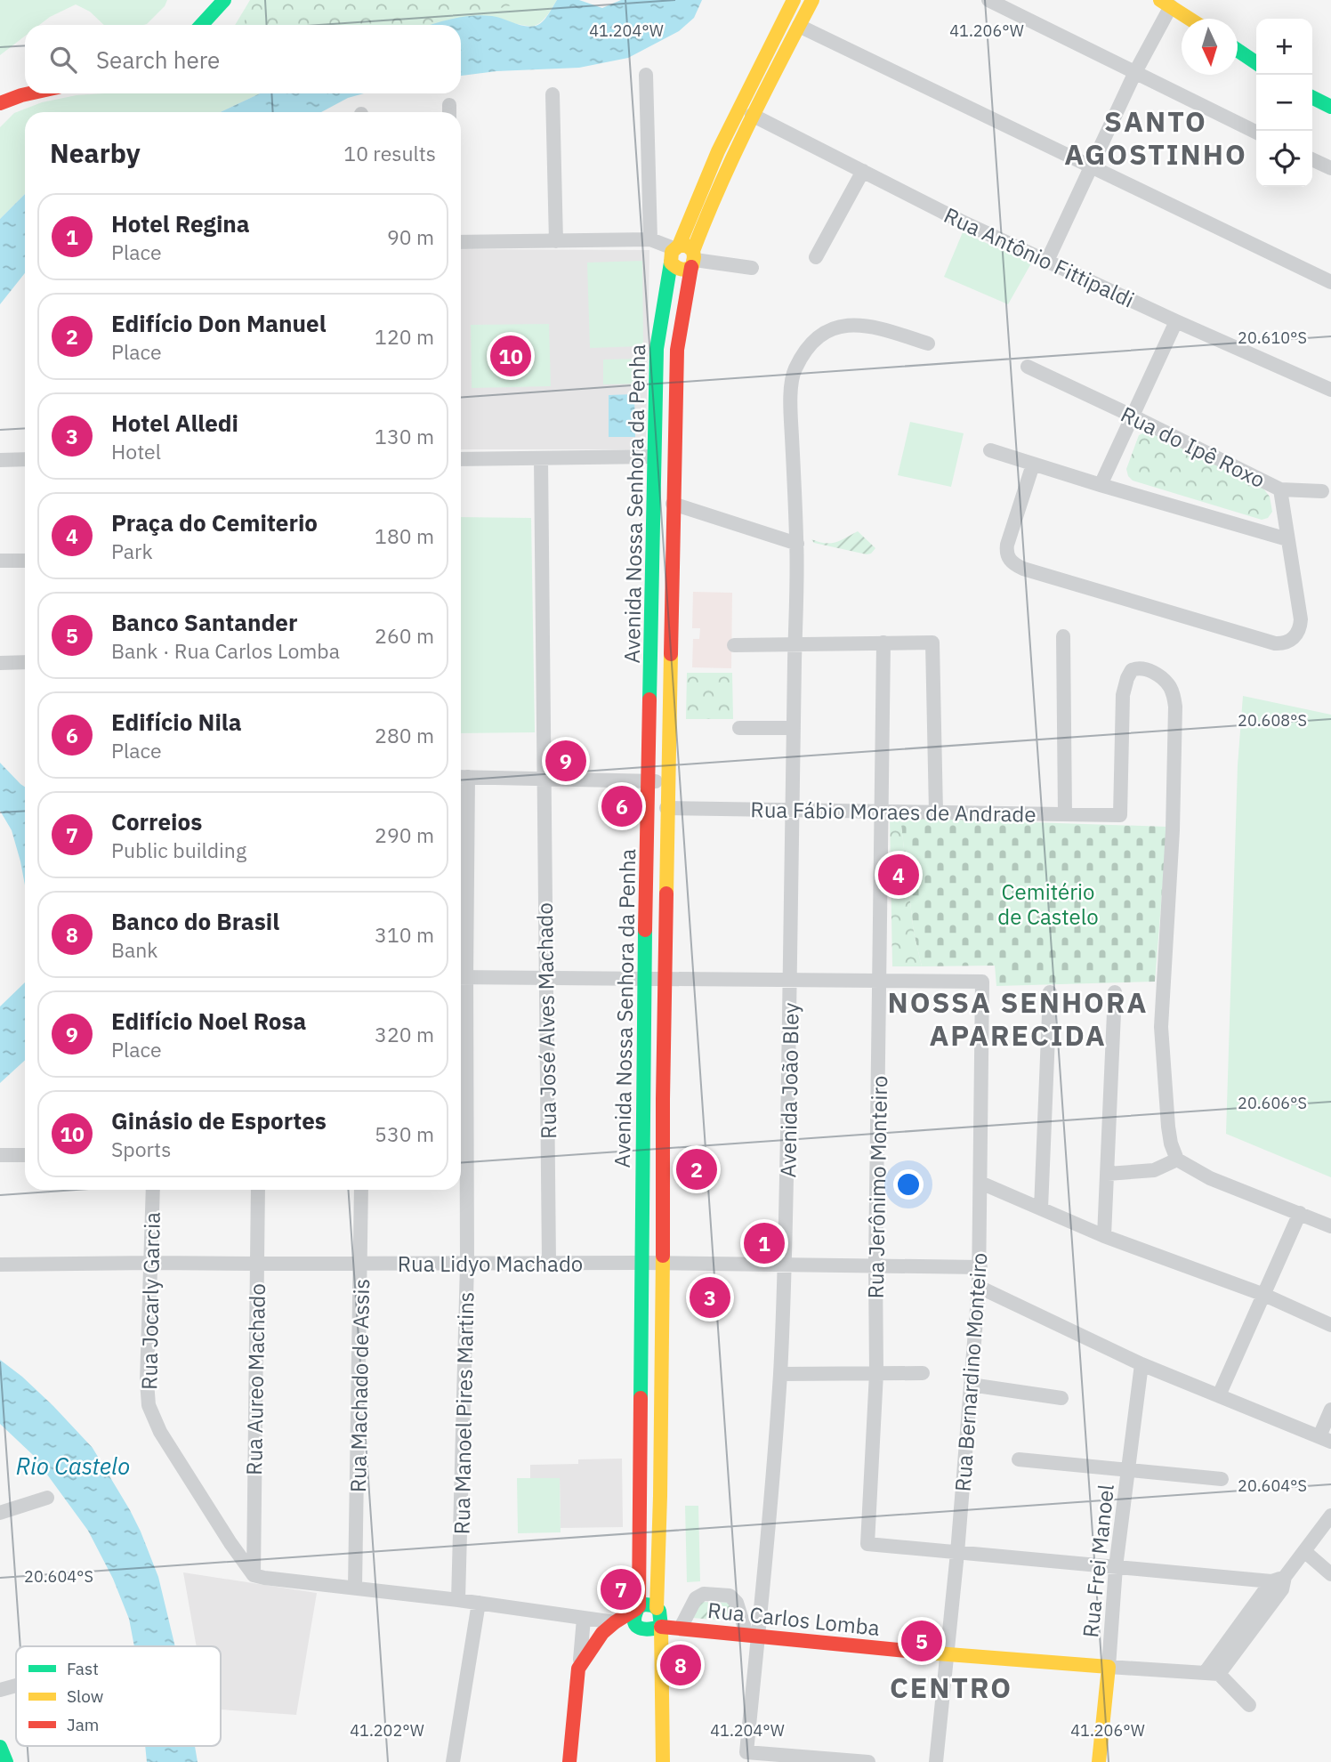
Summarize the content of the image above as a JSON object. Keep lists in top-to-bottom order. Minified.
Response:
{"streets":{"main road":["Avenida Nossa Senhora da Penha","Rua Frei Manoel","Rua Carlos Lomba"],"street":["Rua Antônio Fittipaldi","Rua do Ipê Roxo","Rua Fábio Moraes de Andrade","Rua José Alves Machado","Avenida João Bley","Rua Jerônimo Monteiro","Rua Lidyo Machado","Rua Jocarly Garcia","Rua Bernardino Monteiro","Rua Aureo Machado","Rua Machado de Assis","Rua Manoel Pires Martins"]},"crossings":[["Rua Antônio Fittipaldi","Avenida Nossa Senhora da Penha"],["Avenida Nossa Senhora da Penha","Rua Fábio Moraes de Andrade"],["Avenida Nossa Senhora da Penha","Rua Lidyo Machado"],["Avenida Nossa Senhora da Penha","Rua Carlos Lomba"],["Rua Fábio Moraes de Andrade","Avenida João Bley"],["Rua Fábio Moraes de Andrade","Rua Jerônimo Monteiro"],["Rua José Alves Machado","Rua Lidyo Machado"],["Avenida João Bley","Rua Lidyo Machado"],["Avenida João Bley","Rua Carlos Lomba"],["Rua Jerônimo Monteiro","Rua Lidyo Machado"],["Rua Jerônimo Monteiro","Rua Bernardino Monteiro"],["Rua Lidyo Machado","Rua Jocarly Garcia"],["Rua Lidyo Machado","Rua Bernardino Monteiro"],["Rua Lidyo Machado","Rua Aureo Machado"],["Rua Lidyo Machado","Rua Machado de Assis"],["Rua Lidyo Machado","Rua Manoel Pires Martins"],["Rua Jocarly Garcia","Rua Aureo Machado"],["Rua Bernardino Monteiro","Rua Carlos Lomba"],["Rua Frei Manoel","Rua Carlos Lomba"]],"districts":["SANTO AGOSTINHO","NOSSA SENHORA APARECIDA","CENTRO"],"water":["Rio Castelo"],"parks":["Cemitério de Castelo"],"legend":["Fast","Slow","Jam"],"north":"bottom","page":{"map_buttons":["+","−"],"search":"Search here","heading":["Nearby","10 results"],"list":[{"mark":"1","name":"Hotel Regina","note":"Place","value":"90 m"},{"mark":"2","name":"Edifício Don Manuel","note":"Place","value":"120 m"},{"mark":"3","name":"Hotel Alledi","note":"Hotel","value":"130 m"},{"mark":"4","name":"Praça do Cemiterio","note":"Park","value":"180 m"},{"mark":"5","name":"Banco Santander","note":"Bank · Rua Carlos Lomba","value":"260 m"},{"mark":"6","name":"Edifício Nila","note":"Place","value":"280 m"},{"mark":"7","name":"Correios","note":"Public building","value":"290 m"},{"mark":"8","name":"Banco do Brasil","note":"Bank","value":"310 m"},{"mark":"9","name":"Edifício Noel Rosa","note":"Place","value":"320 m"},{"mark":"10","name":"Ginásio de Esportes","note":"Sports","value":"530 m"}],"pins":["10","9","6","4","2","1","3","7","5","8"]},"coordinates":["41.204°W","41.206°W","20.610°S","20.608°S","20.606°S","20.604°S","41.202°W"]}
